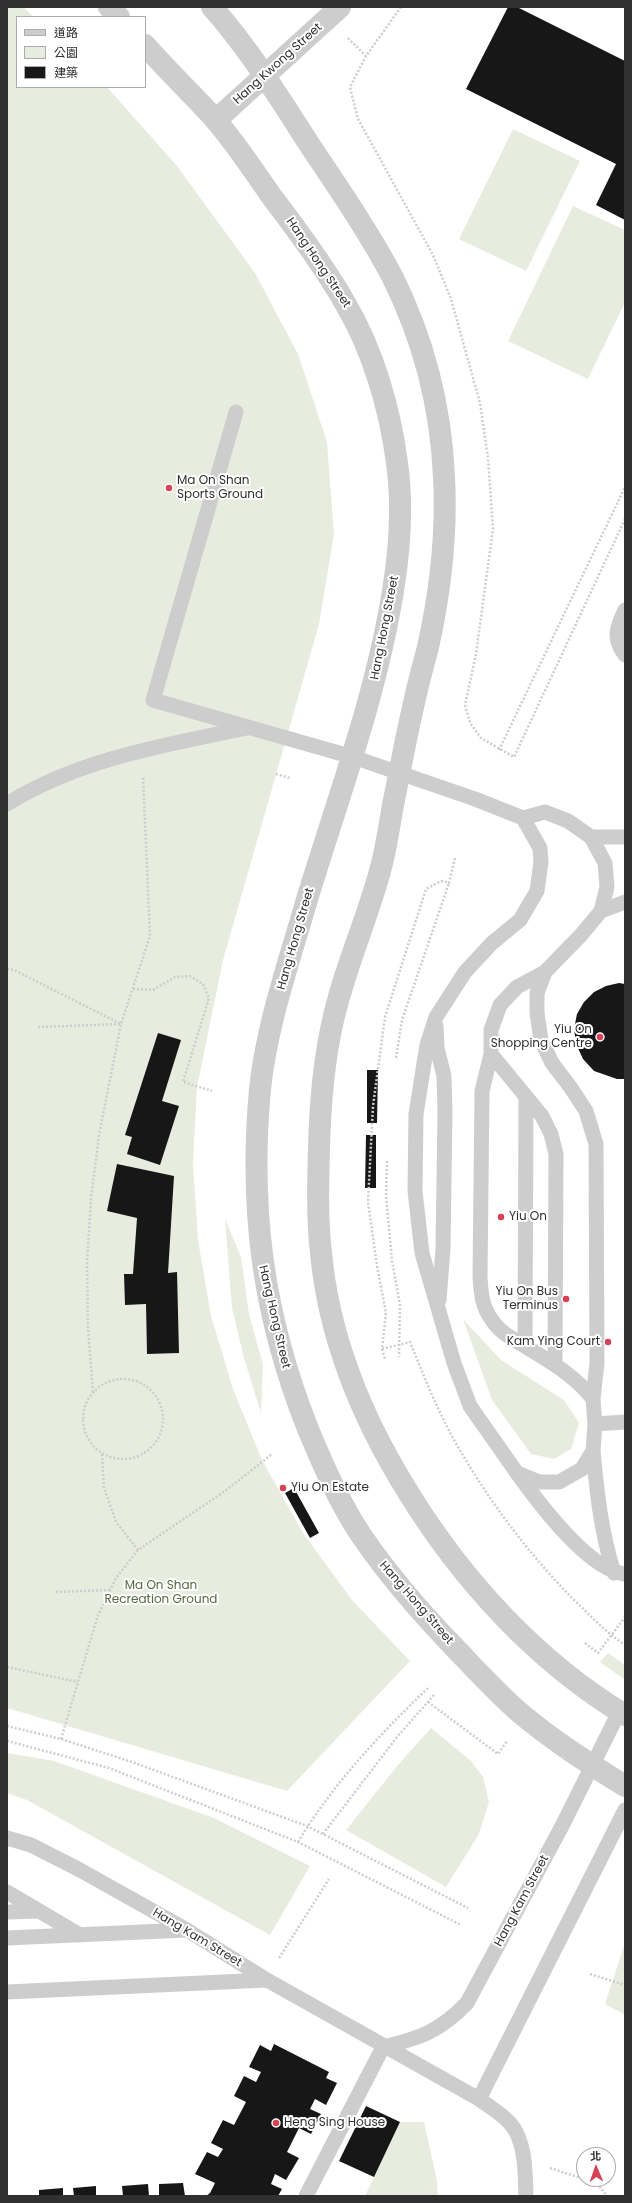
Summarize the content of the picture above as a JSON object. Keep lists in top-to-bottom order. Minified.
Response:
{"streets":{"street":["Hang Kwong Street","Hang Hong Street"],"lane":["Hang Kam Street"]},"crossings":[["Hang Kwong Street","Hang Hong Street"],["Hang Hong Street","Hang Kam Street"]],"parks":["Ma On Shan Recreation Ground"],"places":["Ma On Shan Sports Ground","Yiu On Shopping Centre","Yiu On","Yiu On Bus Terminus","Kam Ying Court","Yiu On Estate","Heng Sing House"],"legend":["道路","公園","建築"],"north":"top"}
